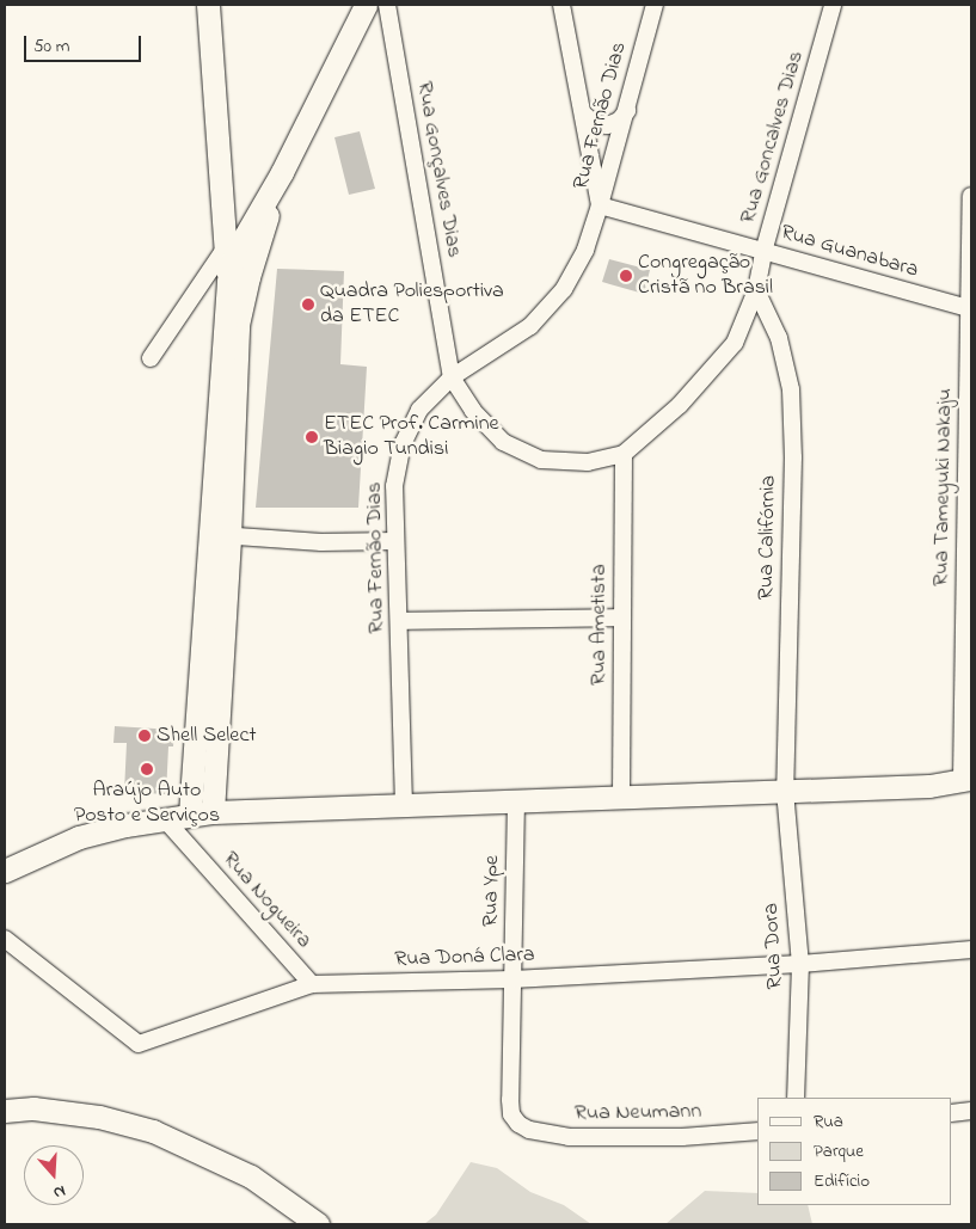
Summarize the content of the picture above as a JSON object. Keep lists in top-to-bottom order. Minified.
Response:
{"streets":{"street":["Rua Fernão Dias","Rua Goncalves Dias","Rua Gonçalves Dias","Rua Guanabara","Rua Tameyuki Nakaju","Rua Califórnia","Rua Ametista","Rua Ype","Rua Nogueira","Rua Dora","Rua Doná Clara","Rua Neumann"]},"crossings":[["Rua Fernão Dias","Rua Goncalves Dias"],["Rua Fernão Dias","Rua Gonçalves Dias"],["Rua Fernão Dias","Rua Guanabara"],["Rua Goncalves Dias","Rua Gonçalves Dias"],["Rua Goncalves Dias","Rua Guanabara"],["Rua Goncalves Dias","Rua Califórnia"],["Rua Goncalves Dias","Rua Ametista"],["Rua Guanabara","Rua Tameyuki Nakaju"],["Rua Califórnia","Rua Dora"],["Rua Ype","Rua Doná Clara"],["Rua Ype","Rua Neumann"],["Rua Nogueira","Rua Doná Clara"],["Rua Dora","Rua Doná Clara"]],"places":["Congregação Cristã no Brasil","Quadra Poliesportiva da ETEC","ETEC Prof. Carmine Biagio Tundisi","Shell Select","Araújo Auto Posto e Serviços"],"legend":["Rua","Parque","Edifício"],"scale_bar":"50 m","north":"bottom"}
